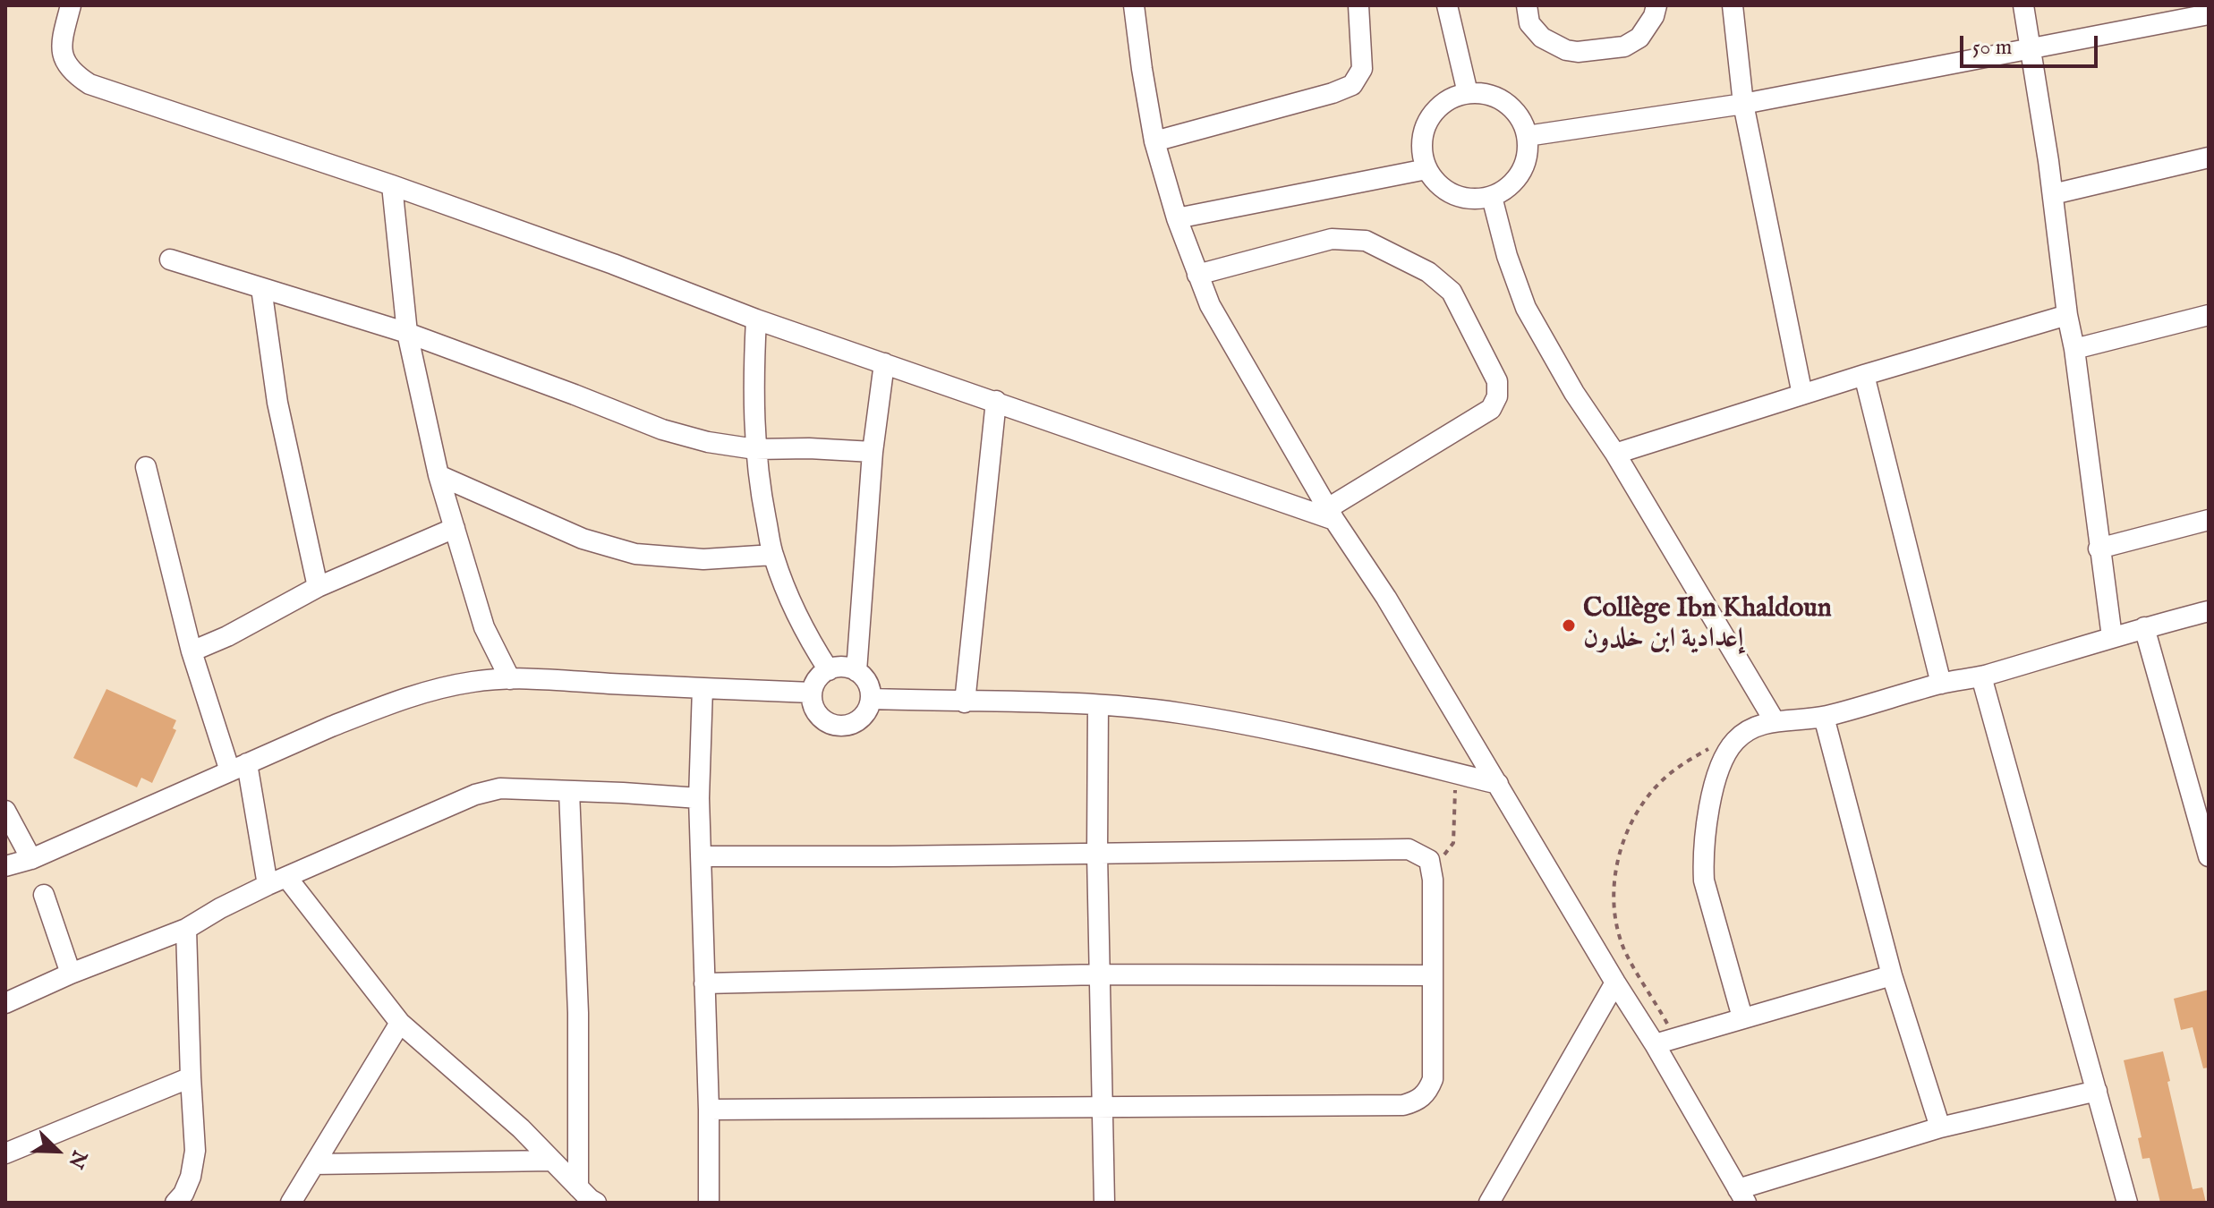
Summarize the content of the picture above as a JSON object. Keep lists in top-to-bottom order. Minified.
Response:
{"places":["Collège Ibn Khaldoun إعدادية ابن خلدون"],"scale_bar":"50 m","north":"bottom right"}
